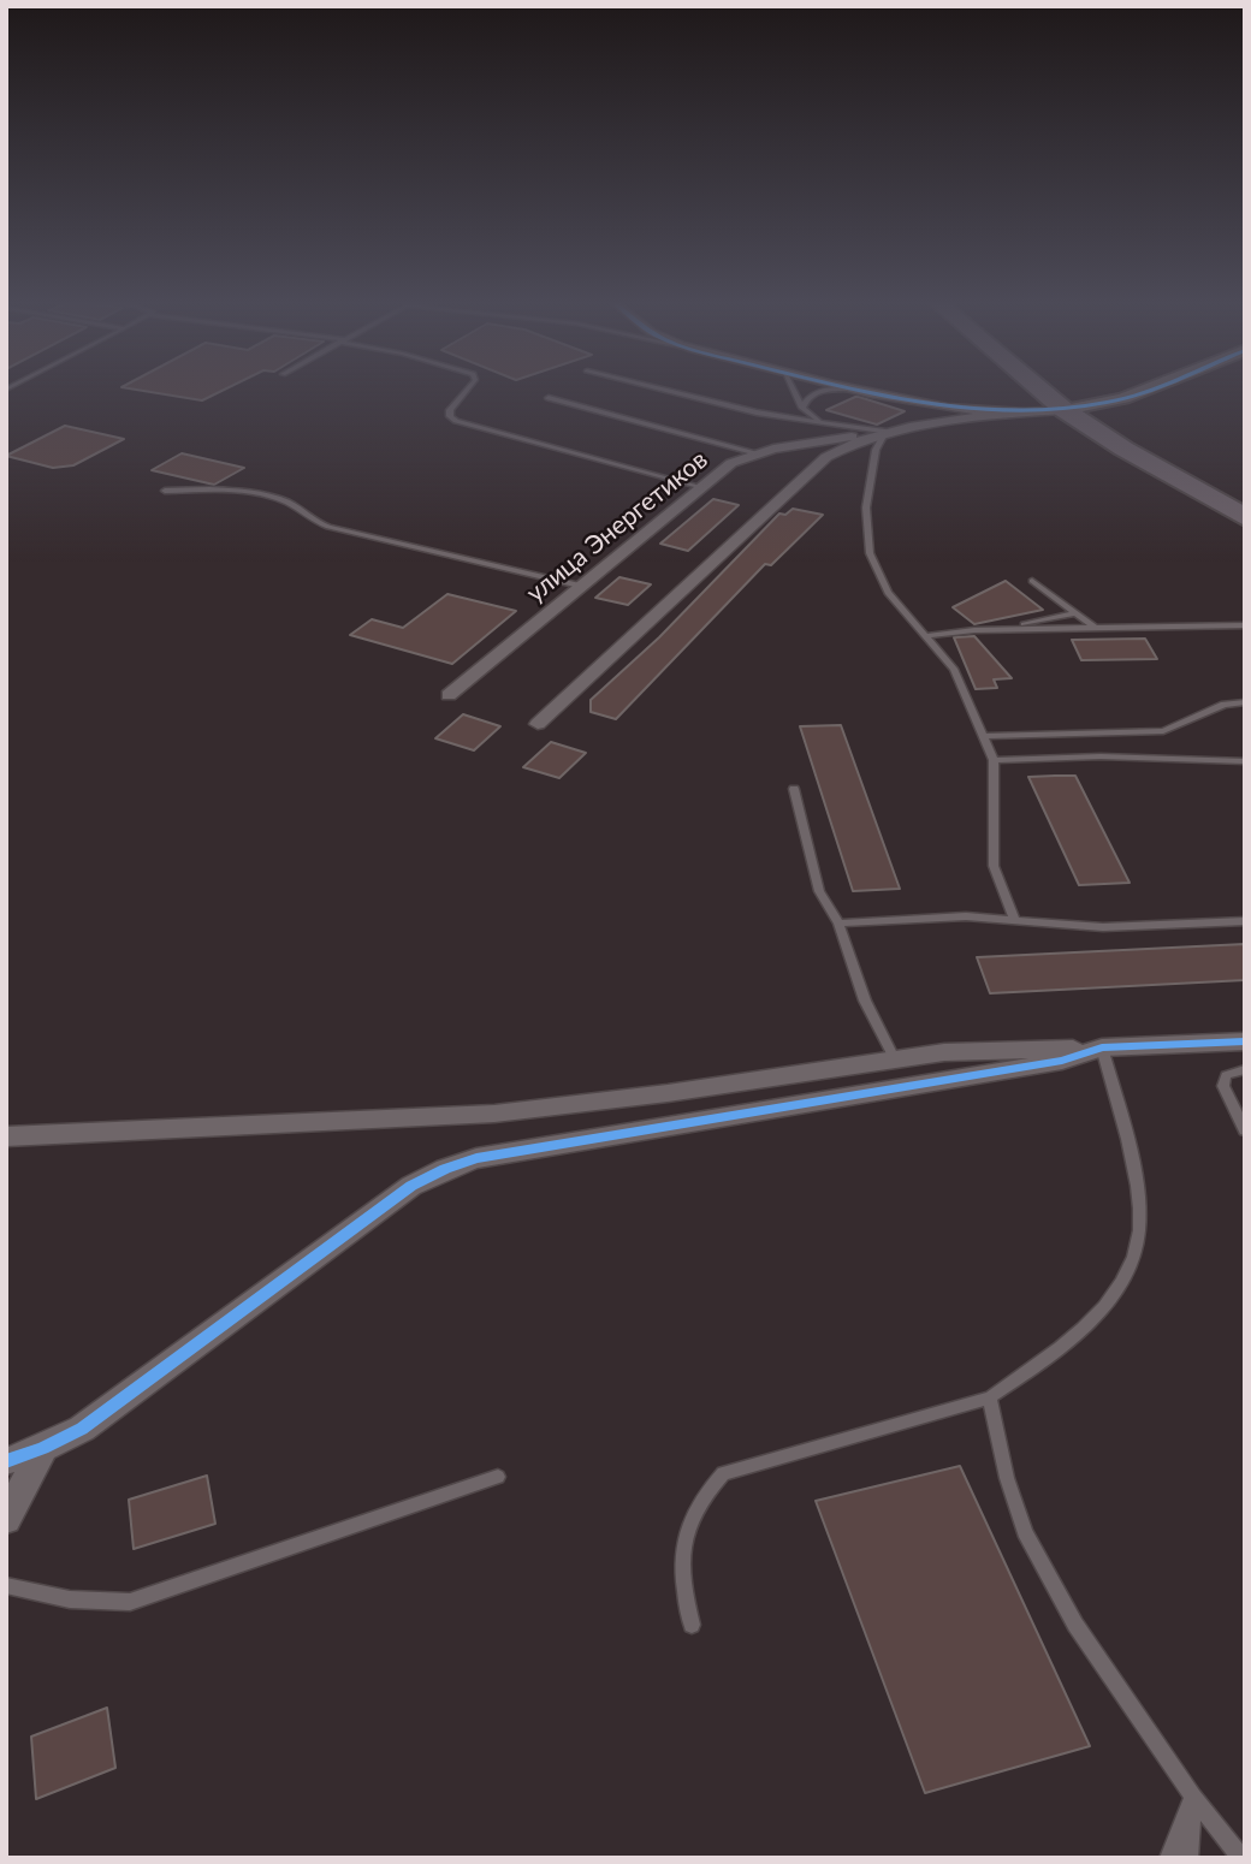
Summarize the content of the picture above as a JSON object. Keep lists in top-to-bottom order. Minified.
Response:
{"streets":{"street":["улица Энергетиков"]}}
